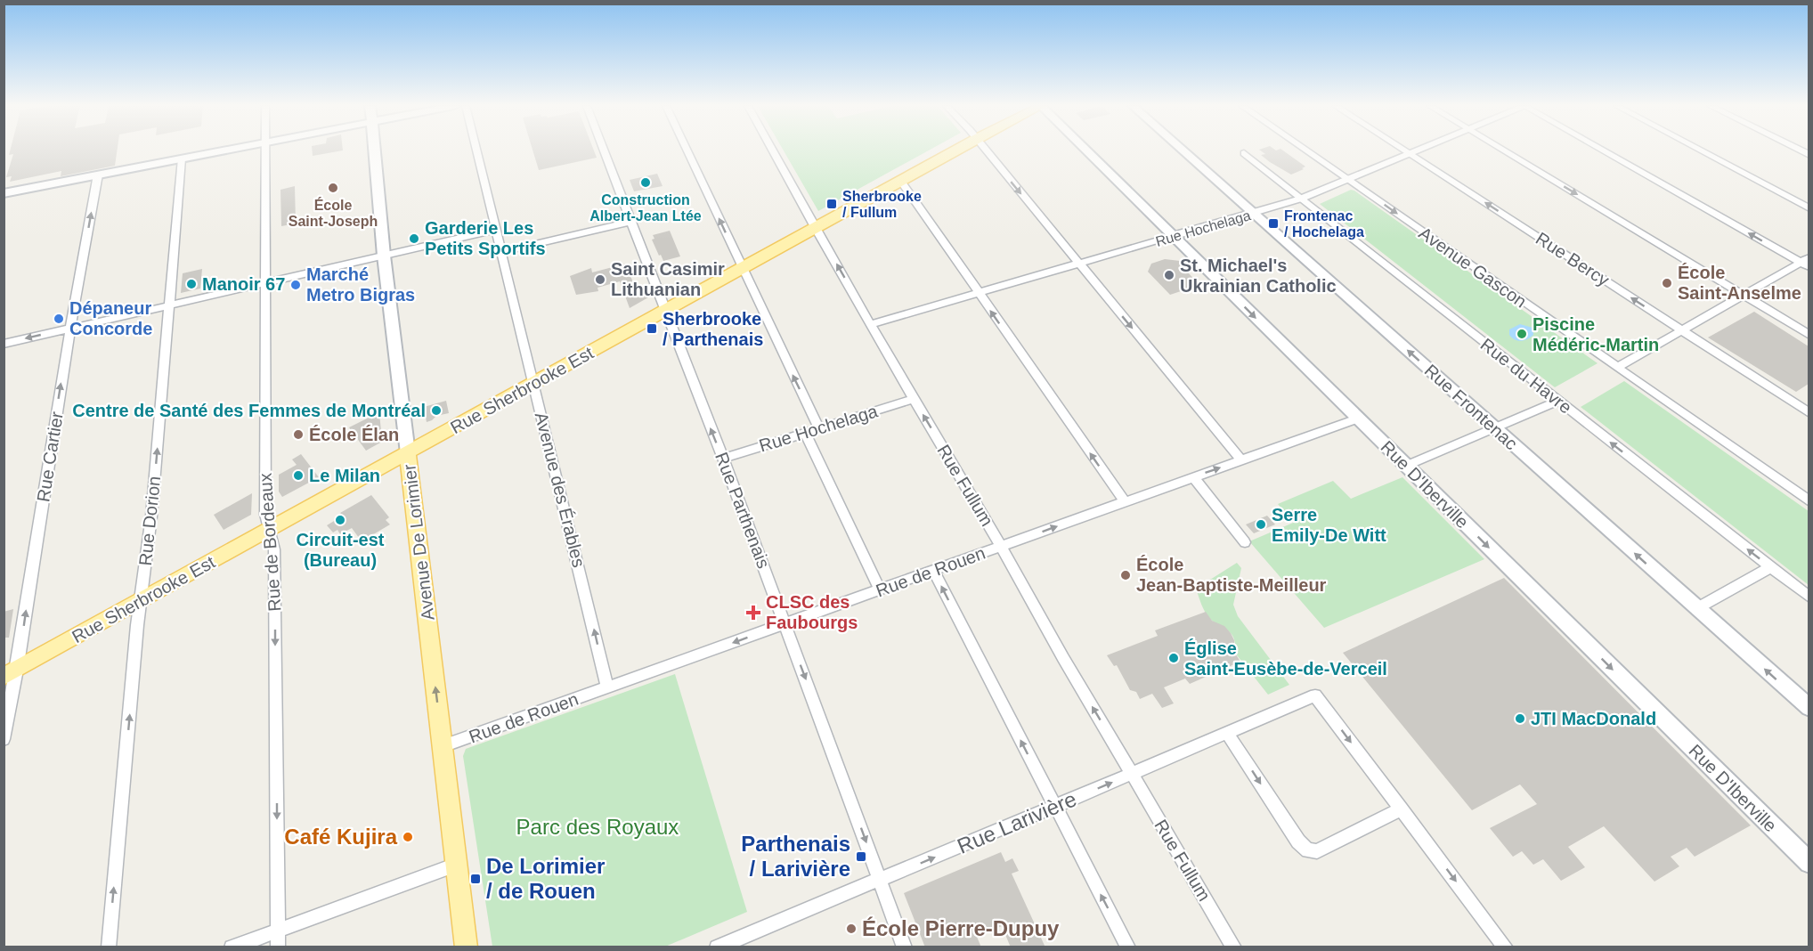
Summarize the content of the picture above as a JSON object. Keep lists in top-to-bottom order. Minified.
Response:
{"streets":{"main road":["Rue Sherbrooke Est","Rue Frontenac","Rue D'Iberville","Avenue De Lorimier"],"street":["Rue Hochelaga","Rue Bercy","Avenue Gascon","Rue du Havre","Rue Cartier","Rue Fullum","Avenue des Érables","Rue Parthenais","Rue Dorion","Rue de Bordeaux","Rue de Rouen","Rue Larivière"]},"crossings":[["Rue Hochelaga","Rue Bercy"],["Rue Hochelaga","Avenue Gascon"],["Rue Hochelaga","Rue du Havre"],["Rue Hochelaga","Rue Frontenac"],["Rue Hochelaga","Rue D'Iberville"],["Rue Hochelaga","Rue Fullum"],["Rue Hochelaga","Rue Parthenais"],["Rue Sherbrooke Est","Rue Cartier"],["Rue Sherbrooke Est","Rue Fullum"],["Rue Sherbrooke Est","Avenue des Érables"],["Rue Sherbrooke Est","Rue Parthenais"],["Rue Sherbrooke Est","Rue Dorion"],["Rue Sherbrooke Est","Rue de Bordeaux"],["Rue Sherbrooke Est","Avenue De Lorimier"],["Rue D'Iberville","Rue de Rouen"],["Rue Fullum","Rue de Rouen"],["Rue Fullum","Rue Larivière"],["Avenue des Érables","Rue de Rouen"],["Rue Parthenais","Rue de Rouen"],["Rue Parthenais","Rue Larivière"],["Avenue De Lorimier","Rue de Rouen"]],"one_way":["Avenue Gascon","Rue du Havre","Rue Frontenac","Rue Cartier","Rue D'Iberville","Avenue des Érables","Rue Dorion","Rue de Bordeaux","Avenue De Lorimier","Rue Larivière"],"parks":["Parc des Royaux"],"places":{"other":["Construction Albert-Jean Ltée","École Saint-Joseph","Garderie Les Petits Sportifs","St. Michael's Ukrainian Catholic","Saint Casimir Lithuanian","École Saint-Anselme","Manoir 67","Marché Metro Bigras","Dépaneur Concorde","Piscine Médéric-Martin","Centre de Santé des Femmes de Montréal","École Élan","Le Milan","Circuit-est (Bureau)","Serre Emily-De Witt","École Jean-Baptiste-Meilleur","Église Saint-Eusèbe-de-Verceil","JTI MacDonald","Café Kujira","École Pierre-Dupuy"],"transit":["Sherbrooke / Fullum","Frontenac / Hochelaga","Sherbrooke / Parthenais","Parthenais / Larivière","De Lorimier / de Rouen"],"health":["CLSC des Faubourgs"]}}
